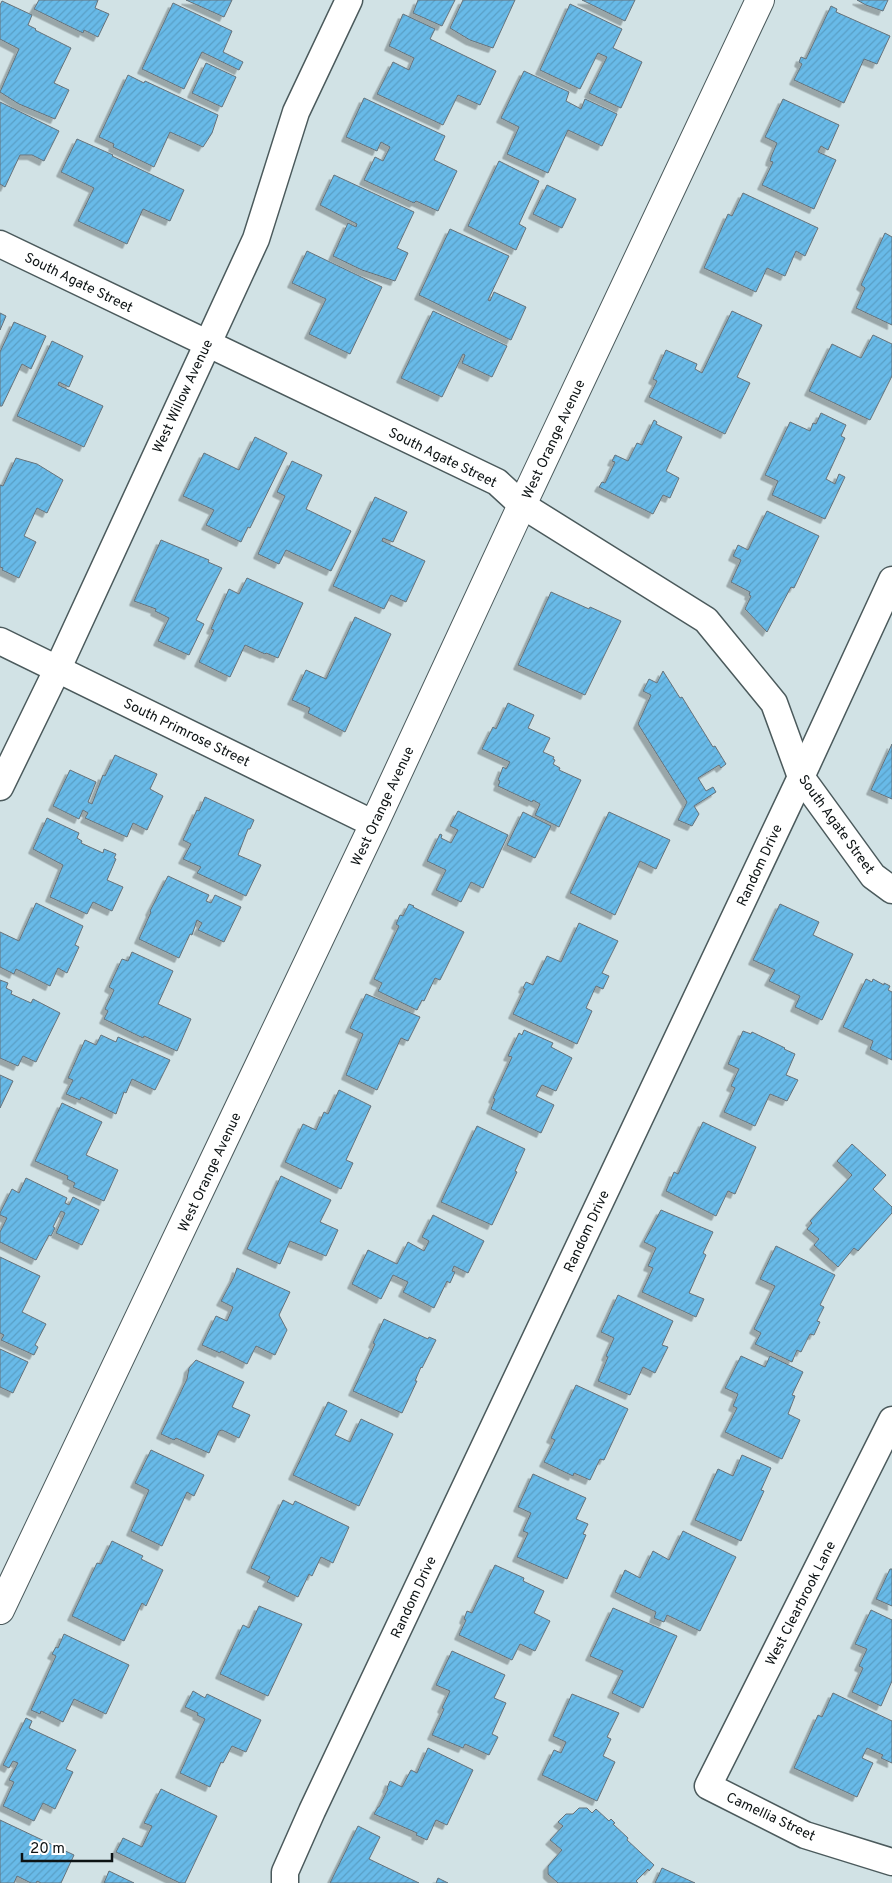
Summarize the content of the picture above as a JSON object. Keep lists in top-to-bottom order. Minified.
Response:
{"streets":{"street":["South Agate Street","West Willow Avenue","West Orange Avenue","South Primrose Street","Random Drive","West Clearbrook Lane","Camellia Street"]},"crossings":[["South Agate Street","West Willow Avenue"],["South Agate Street","West Orange Avenue"],["South Agate Street","Random Drive"],["West Willow Avenue","South Primrose Street"],["West Orange Avenue","South Primrose Street"],["West Clearbrook Lane","Camellia Street"]],"scale_bar":"20 m"}
